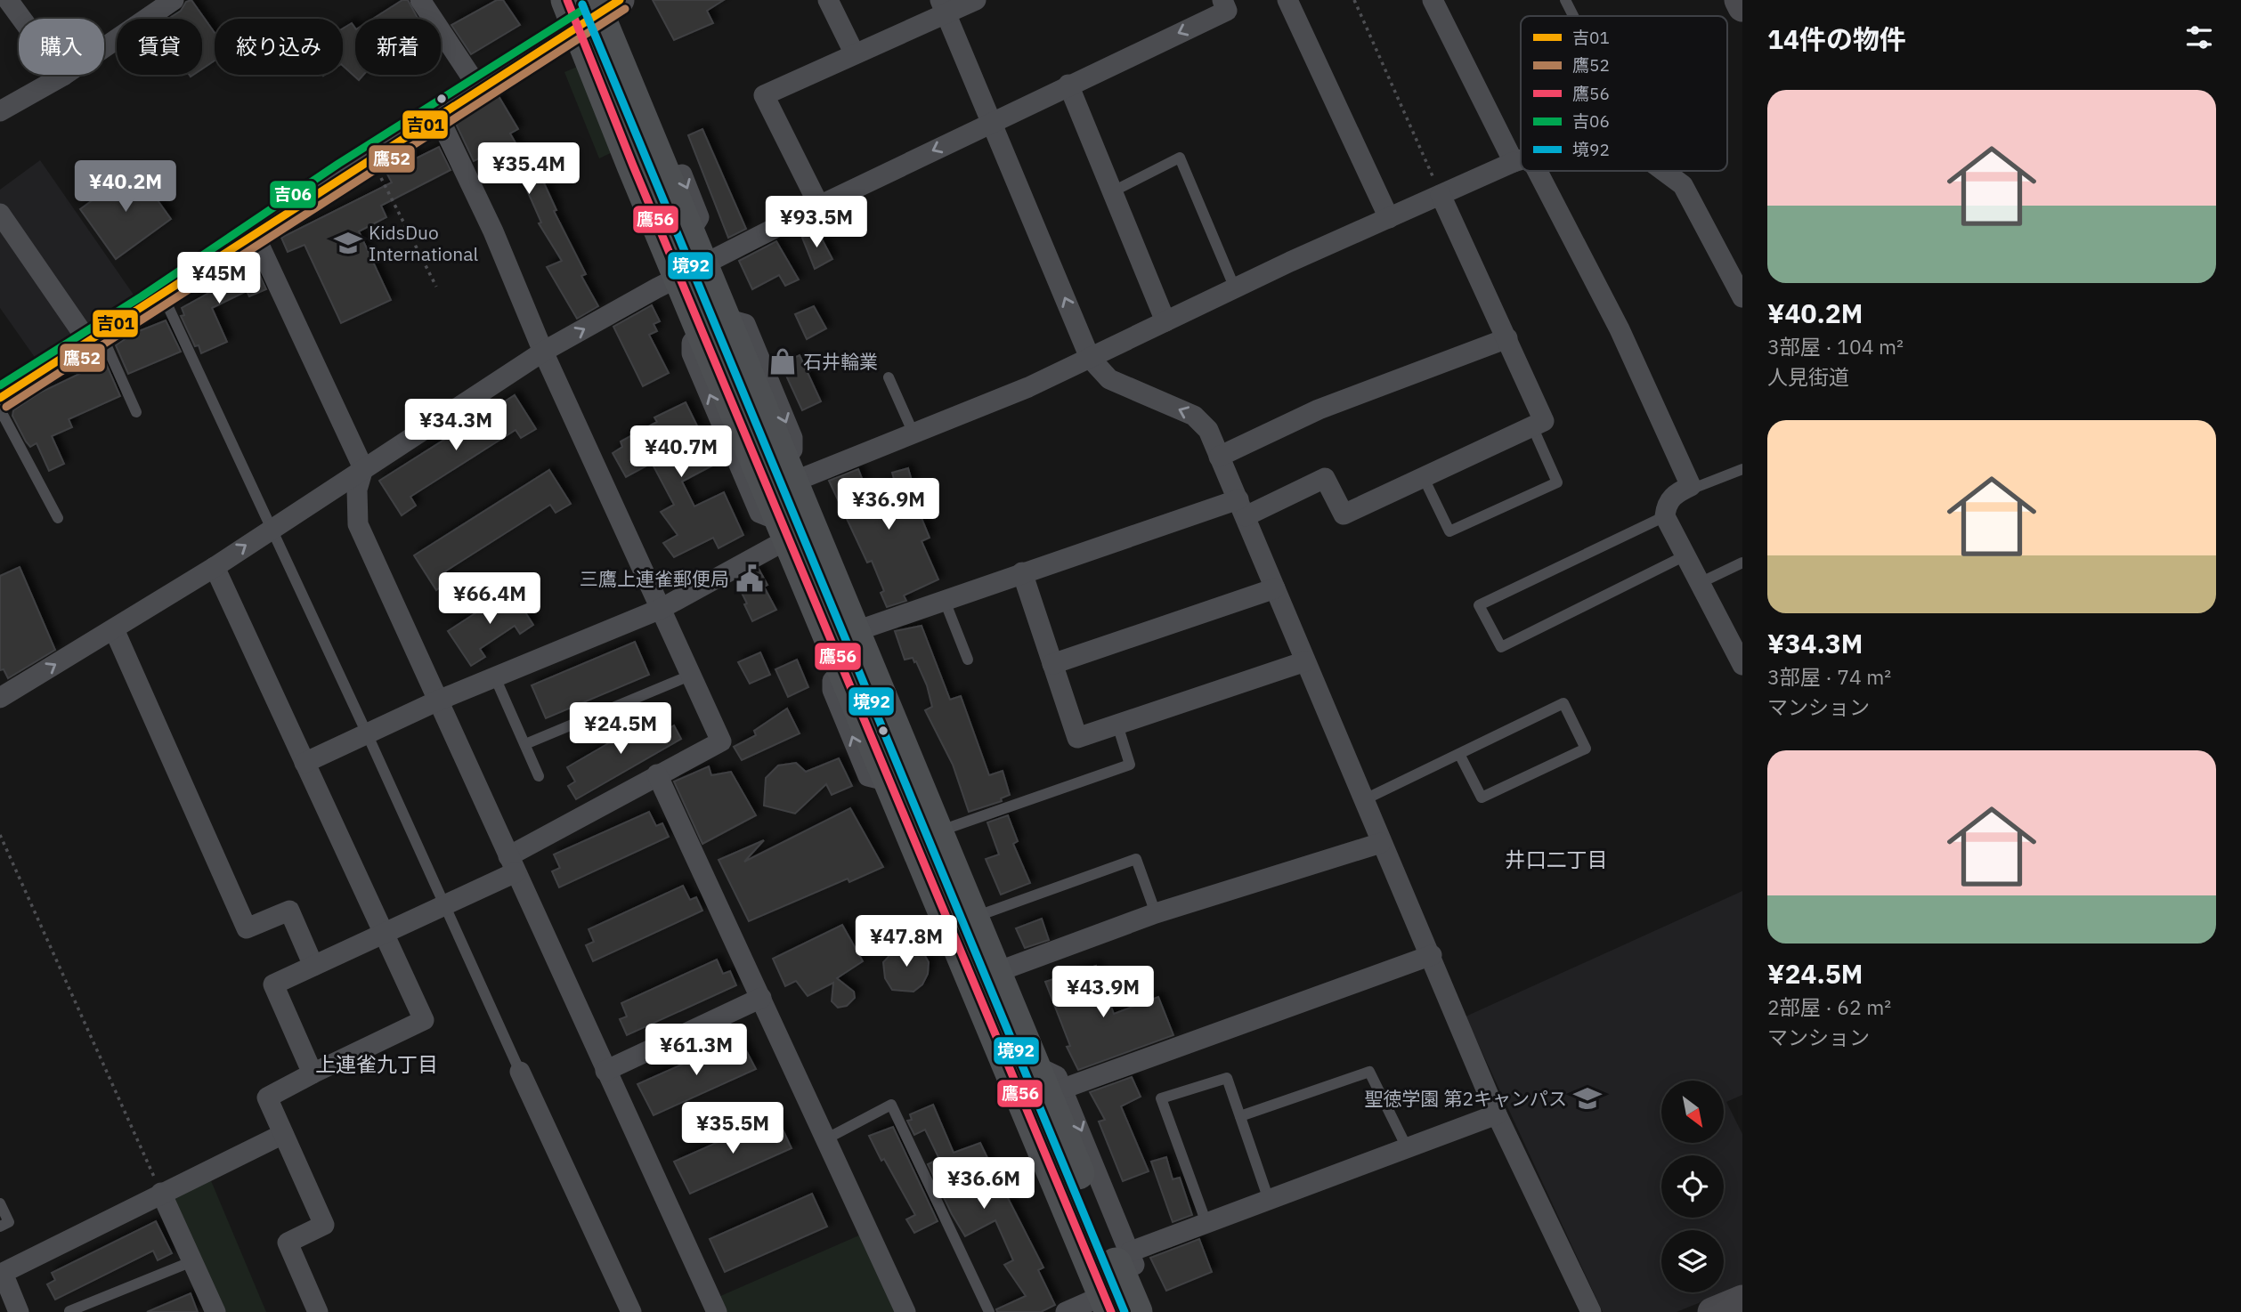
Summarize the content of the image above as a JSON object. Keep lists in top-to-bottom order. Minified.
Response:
{"districts":["井口二丁目","上連雀九丁目"],"places":{"school or university":["KidsDuo International","聖徳学園 第2キャンパス"],"shop":["石井輪業"],"public building":["三鷹上連雀郵便局"]},"lines":["transit line 吉01","transit line 鷹56","transit line 吉06","transit line 境92","transit line 鷹52"],"legend":["吉01","鷹52","鷹56","吉06","境92"],"north":"bottom right","page":{"heading":"14件の物件","chip":["購入","賃貸","絞り込み","新着"],"list":[{"name":"¥40.2M","note":"3部屋 · 104 m² · 人見街道"},{"name":"¥34.3M","note":"3部屋 · 74 m² · マンション"},{"name":"¥24.5M","note":"2部屋 · 62 m² · マンション"}],"price":["¥35.4M","¥40.2M","¥93.5M","¥45M","¥34.3M","¥40.7M","¥36.9M","¥66.4M","¥24.5M","¥47.8M","¥43.9M","¥61.3M","¥35.5M","¥36.6M"]}}
